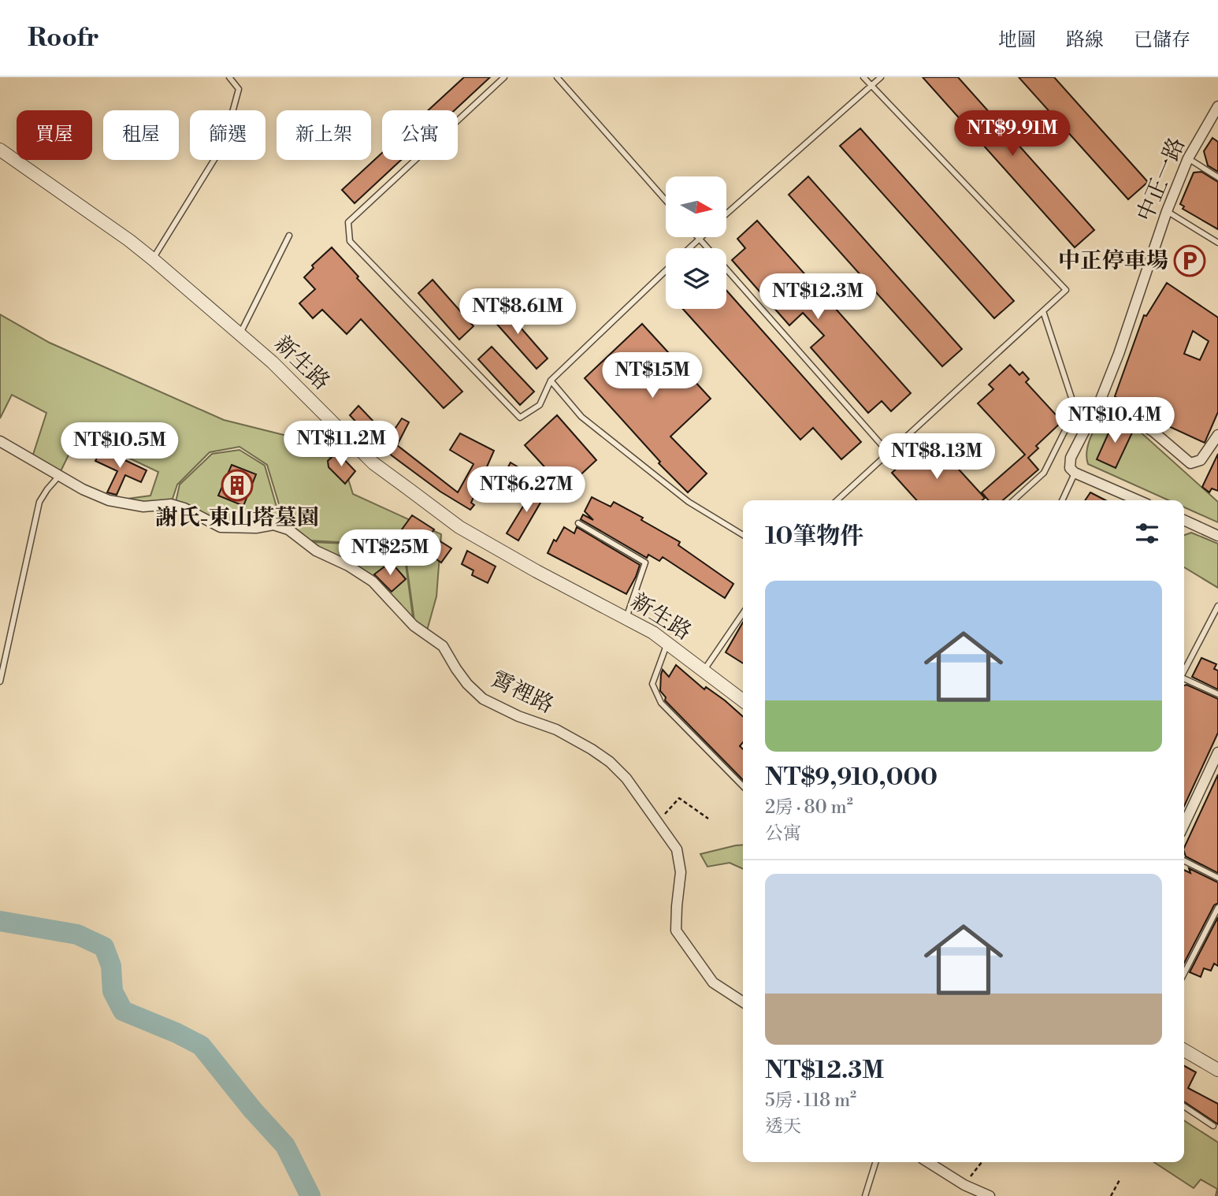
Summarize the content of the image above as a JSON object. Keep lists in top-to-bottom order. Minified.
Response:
{"streets":{"street":["中正一路","新生路","霄裡路"]},"places":{"parking":["中正停車場"],"building":["謝氏-東山塔墓園"]},"north":"right","page":{"header":"Roofr","nav":["地圖","路線","已儲存"],"price":["NT$9.91M","NT$12.3M","NT$8.61M","NT$15M","NT$10.4M","NT$11.2M","NT$10.5M","NT$8.13M","NT$6.27M","NT$25M"],"chip":["買屋","租屋","篩選","新上架","公寓"],"heading":"10筆物件","list":[{"name":"NT$9,910,000","note":"2房 · 80 m² · 公寓"},{"name":"NT$12.3M","note":"5房 · 118 m² · 透天"}]}}
